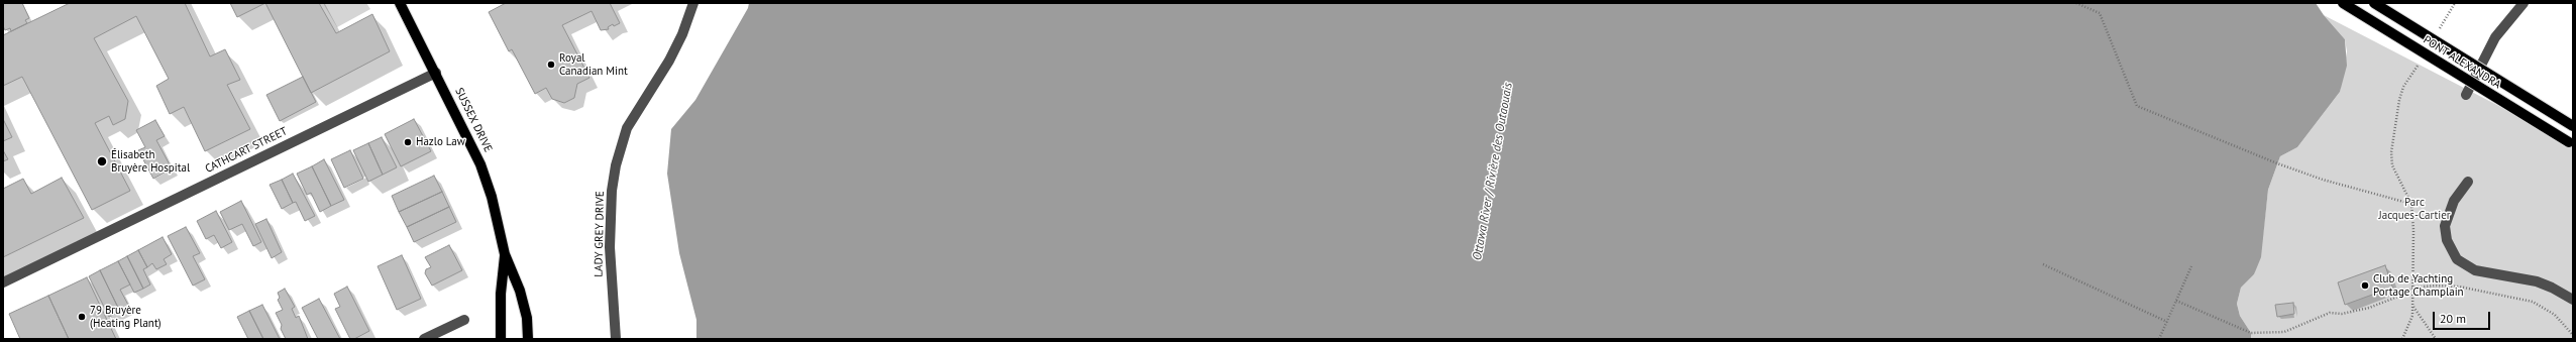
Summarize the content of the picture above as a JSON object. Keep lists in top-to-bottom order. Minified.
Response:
{"streets":{"main road":["PONT ALEXANDRA","SUSSEX DRIVE"],"street":["CATHCART STREET","LADY GREY DRIVE"]},"crossings":[["SUSSEX DRIVE","CATHCART STREET"]],"water":["Ottawa River / Rivière des Outaouais"],"parks":["Parc Jacques-Cartier"],"places":["Royal Canadian Mint","Hazlo Law","Élisabeth Bruyère Hospital","Club de Yachting Portage Champlain","79 Bruyère (Heating Plant)"],"scale_bar":"20 m"}
